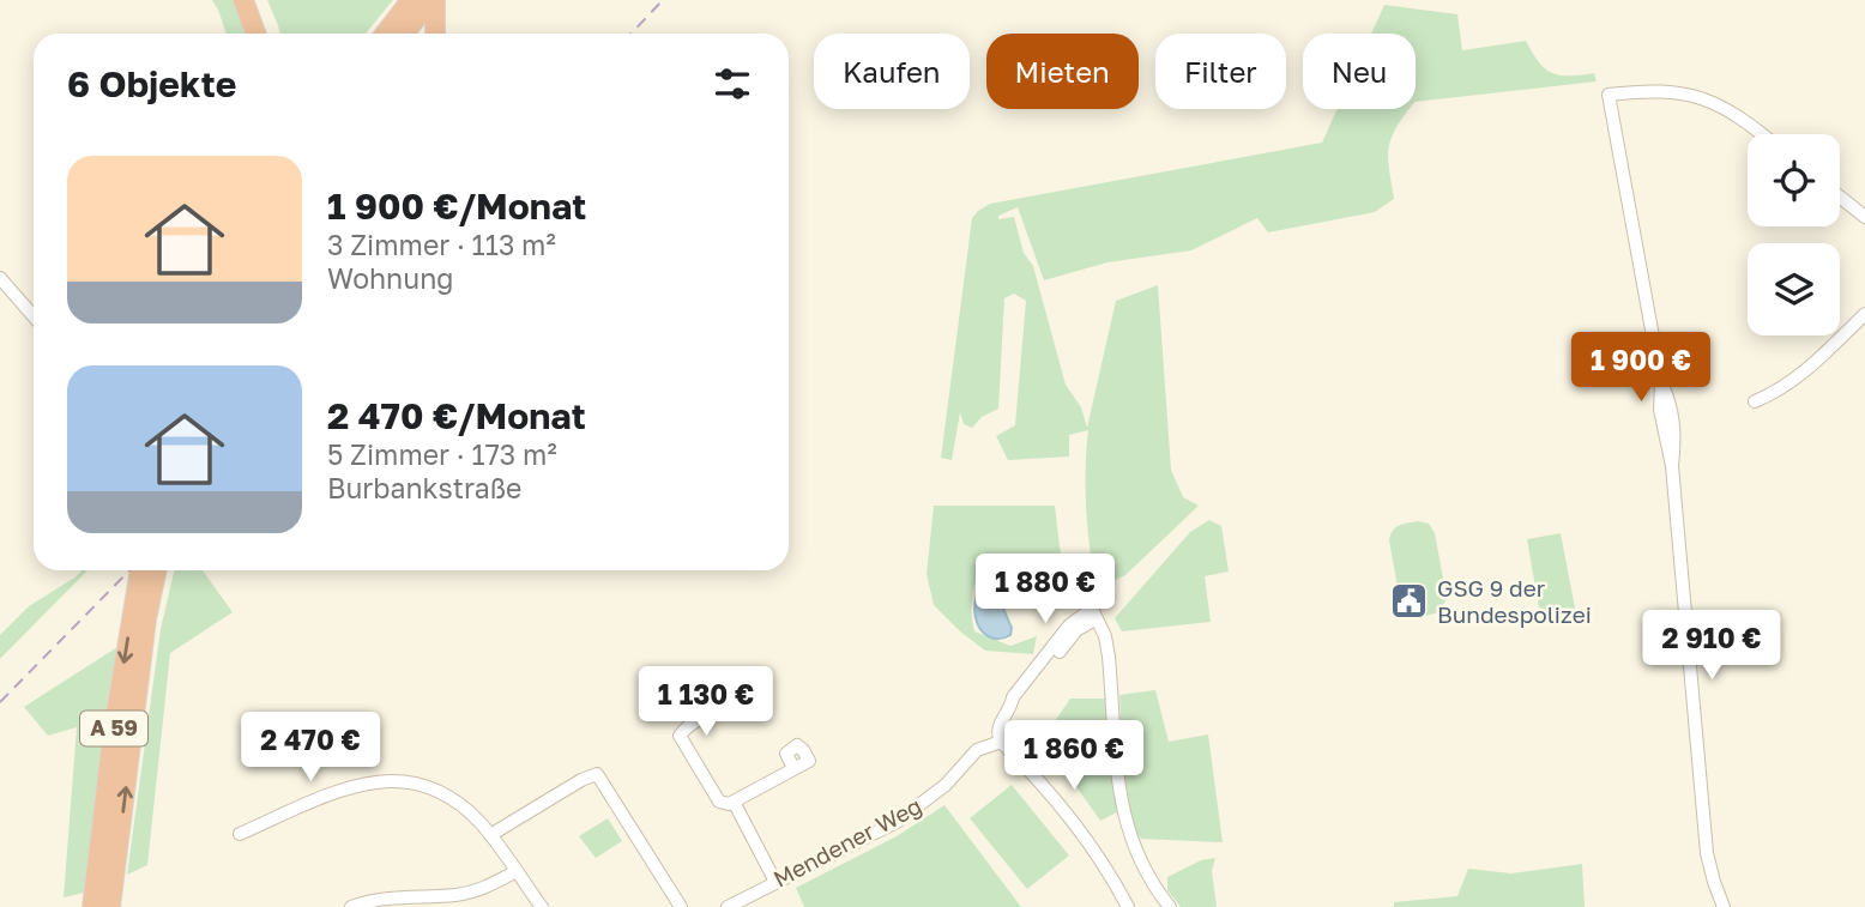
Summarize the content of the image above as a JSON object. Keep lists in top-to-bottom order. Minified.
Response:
{"streets":{"highway":["A 59"],"street":["Mendener Weg"]},"places":{"public building":["GSG 9 der Bundespolizei"]},"page":{"chip":["Kaufen","Mieten","Filter","Neu"],"heading":"6 Objekte","list":[{"name":"1 900 €/Monat","note":"3 Zimmer · 113 m² · Wohnung"},{"name":"2 470 €/Monat","note":"5 Zimmer · 173 m² · Burbankstraße"}],"price":["1 900 €","1 880 €","2 910 €","1 130 €","2 470 €","1 860 €"]}}
